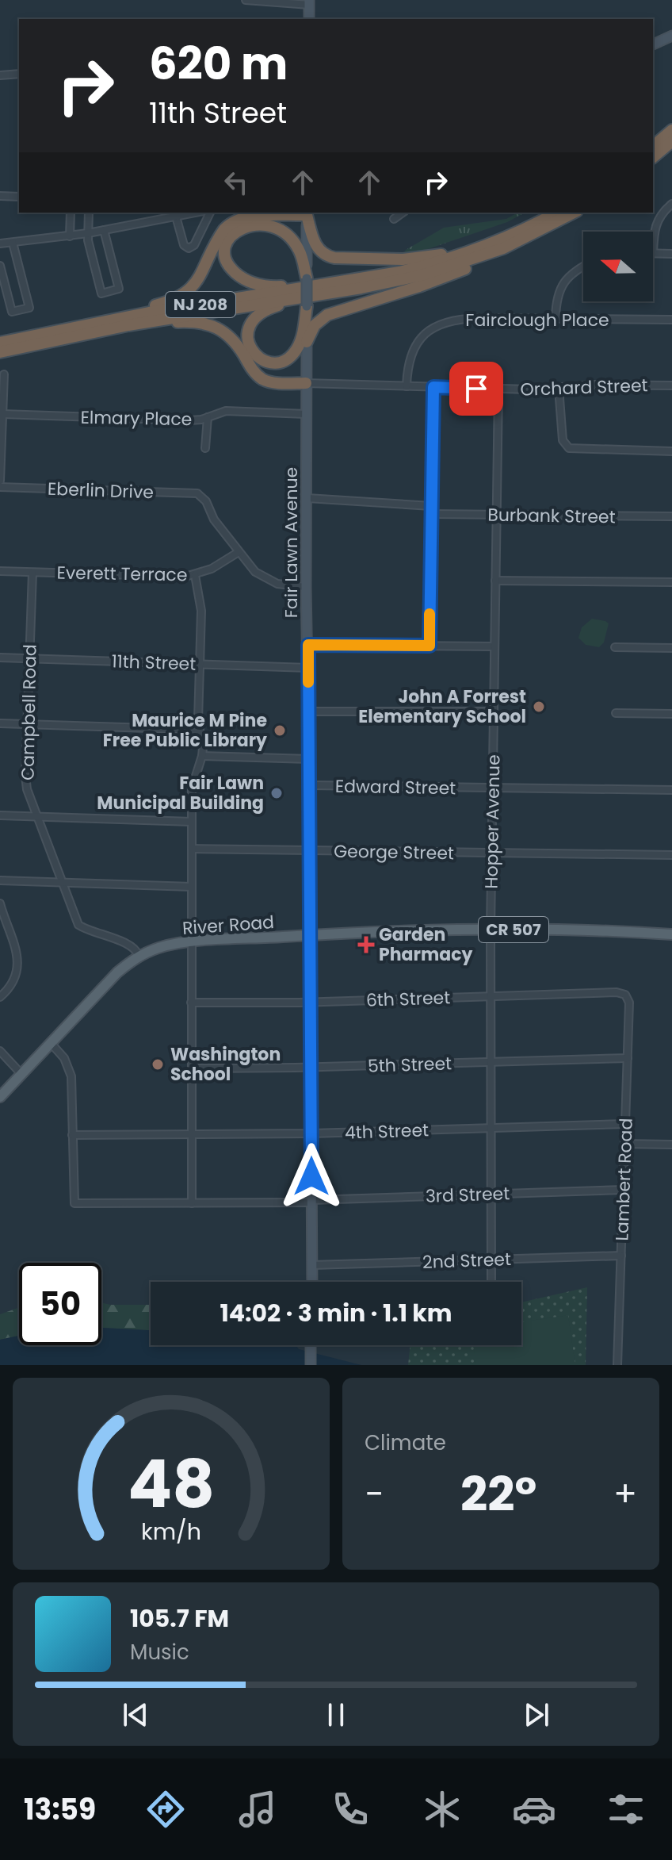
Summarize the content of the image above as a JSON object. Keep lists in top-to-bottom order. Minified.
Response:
{"streets":{"highway":["NJ 208"],"main road":["Fair Lawn Avenue","River Road","CR 507"],"street":["Fairclough Place","Orchard Street","Elmary Place","Eberlin Drive","Burbank Street","Everett Terrace","11th Street","Campbell Road","Edward Street","Hopper Avenue","George Street","6th Street","5th Street","4th Street","Lambert Road","3rd Street","2nd Street"]},"crossings":[["Fairclough Place","Orchard Street"],["Orchard Street","Fair Lawn Avenue"],["Orchard Street","Hopper Avenue"],["Elmary Place","Fair Lawn Avenue"],["Eberlin Drive","Everett Terrace"],["Burbank Street","Hopper Avenue"],["Fair Lawn Avenue","11th Street"],["Fair Lawn Avenue","Edward Street"],["Fair Lawn Avenue","George Street"],["Fair Lawn Avenue","River Road"],["Fair Lawn Avenue","6th Street"],["Fair Lawn Avenue","5th Street"],["Fair Lawn Avenue","4th Street"],["Fair Lawn Avenue","3rd Street"],["Fair Lawn Avenue","2nd Street"],["Everett Terrace","Campbell Road"],["11th Street","Campbell Road"],["Campbell Road","River Road"],["Edward Street","Hopper Avenue"],["Hopper Avenue","George Street"],["Hopper Avenue","River Road"],["Hopper Avenue","6th Street"],["Hopper Avenue","5th Street"],["Hopper Avenue","4th Street"],["Hopper Avenue","3rd Street"],["Hopper Avenue","2nd Street"],["6th Street","Lambert Road"],["5th Street","Lambert Road"],["4th Street","Lambert Road"],["4th Street","3rd Street"],["Lambert Road","3rd Street"],["Lambert Road","2nd Street"]],"places":{"other":["John A Forrest Elementary School","Maurice M Pine Free Public Library","Fair Lawn Municipal Building","Washington School"],"health":["Garden Pharmacy"]},"north":"left","page":{"turn":["620 m","11th Street"],"limit":"50","trip":"14:02 · 3 min · 1.1 km","tile":"Climate","heat":["−","22°","+"],"song":["105.7 FM","Music"],"tabs":"13:59","gauge":["48","km/h"]}}
